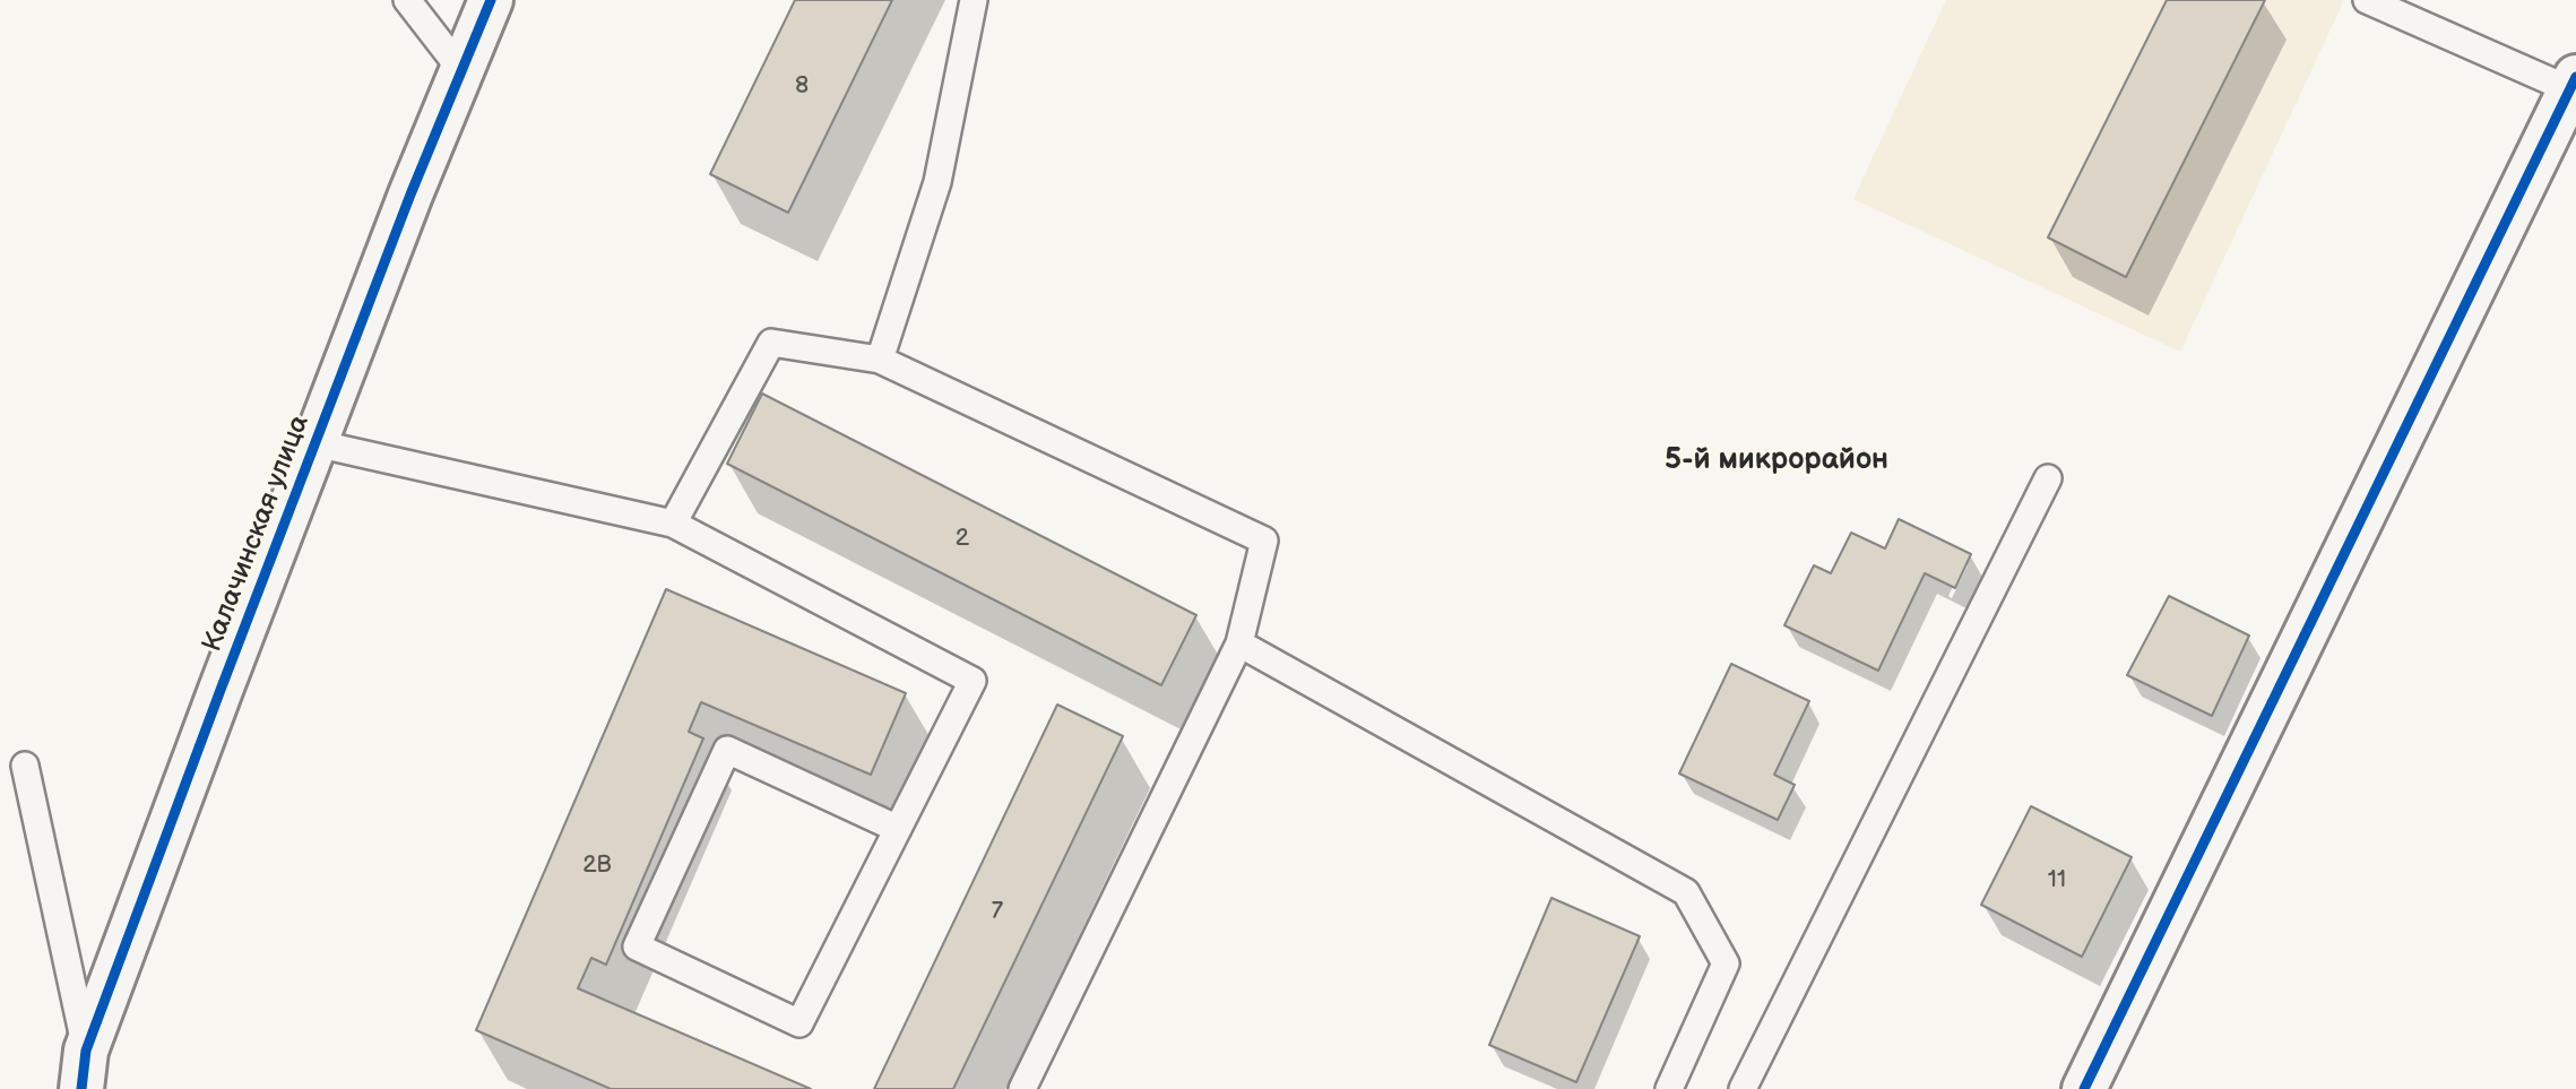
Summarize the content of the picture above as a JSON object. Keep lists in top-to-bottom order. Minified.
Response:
{"streets":{"street":["Калачинская улица"]},"districts":["5-й микрорайон"],"house_numbers":["8","2","2В","11","7"]}
